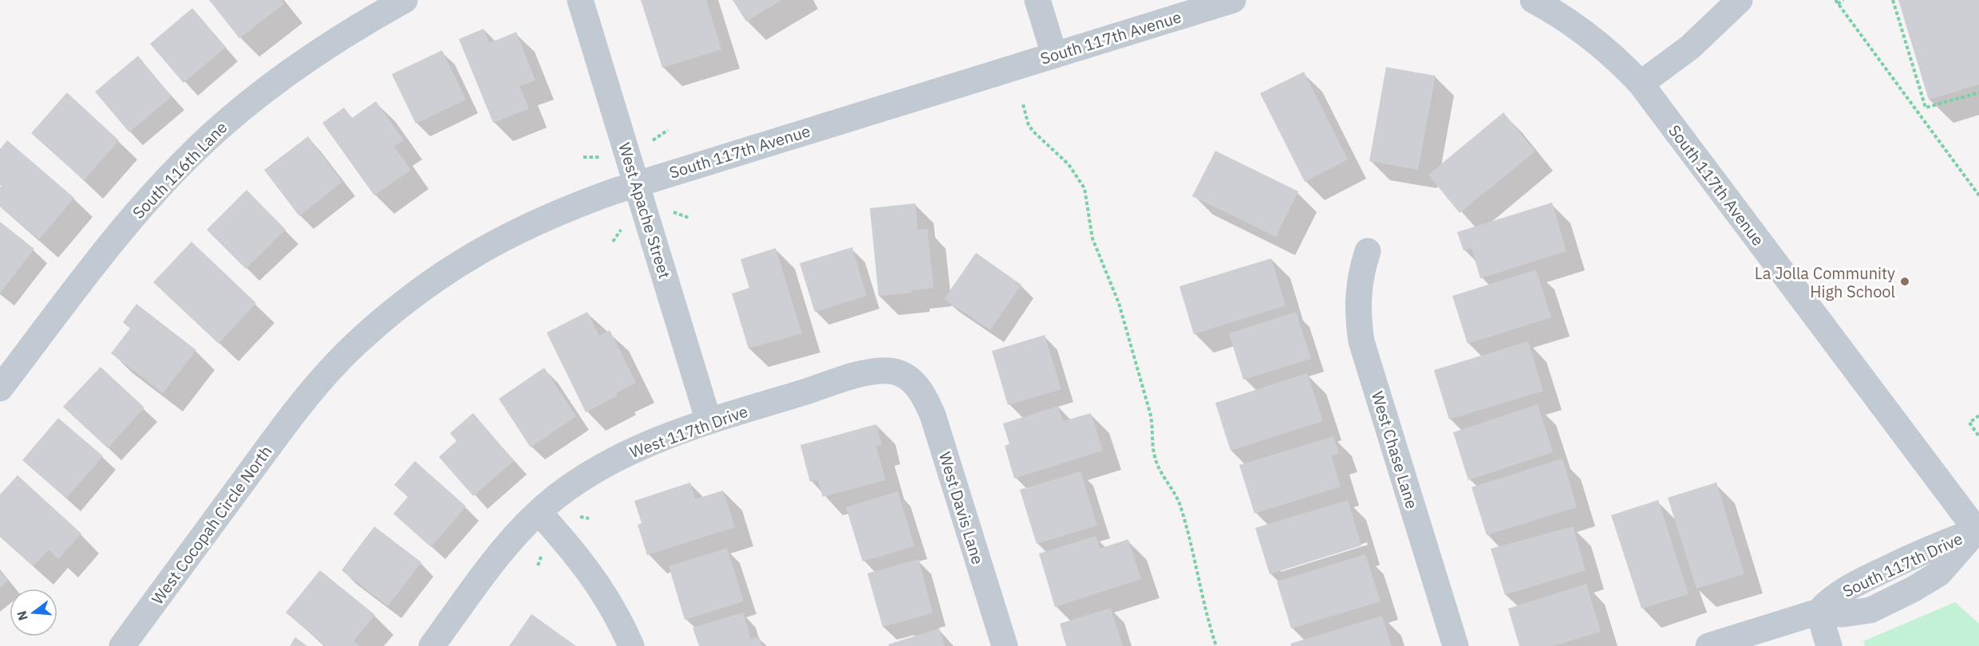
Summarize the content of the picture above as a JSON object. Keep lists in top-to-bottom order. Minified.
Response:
{"streets":{"street":["South 117th Avenue","South 116th Lane","West Apache Street","West 117th Drive","West Chase Lane","West Davis Lane","West Cocopah Circle North","South 117th Drive"]},"crossings":[["South 117th Avenue","West Apache Street"],["South 117th Avenue","West Cocopah Circle North"],["South 117th Avenue","South 117th Drive"],["West Apache Street","West 117th Drive"],["West 117th Drive","West Davis Lane"]],"places":["La Jolla Community High School"],"north":"left"}
